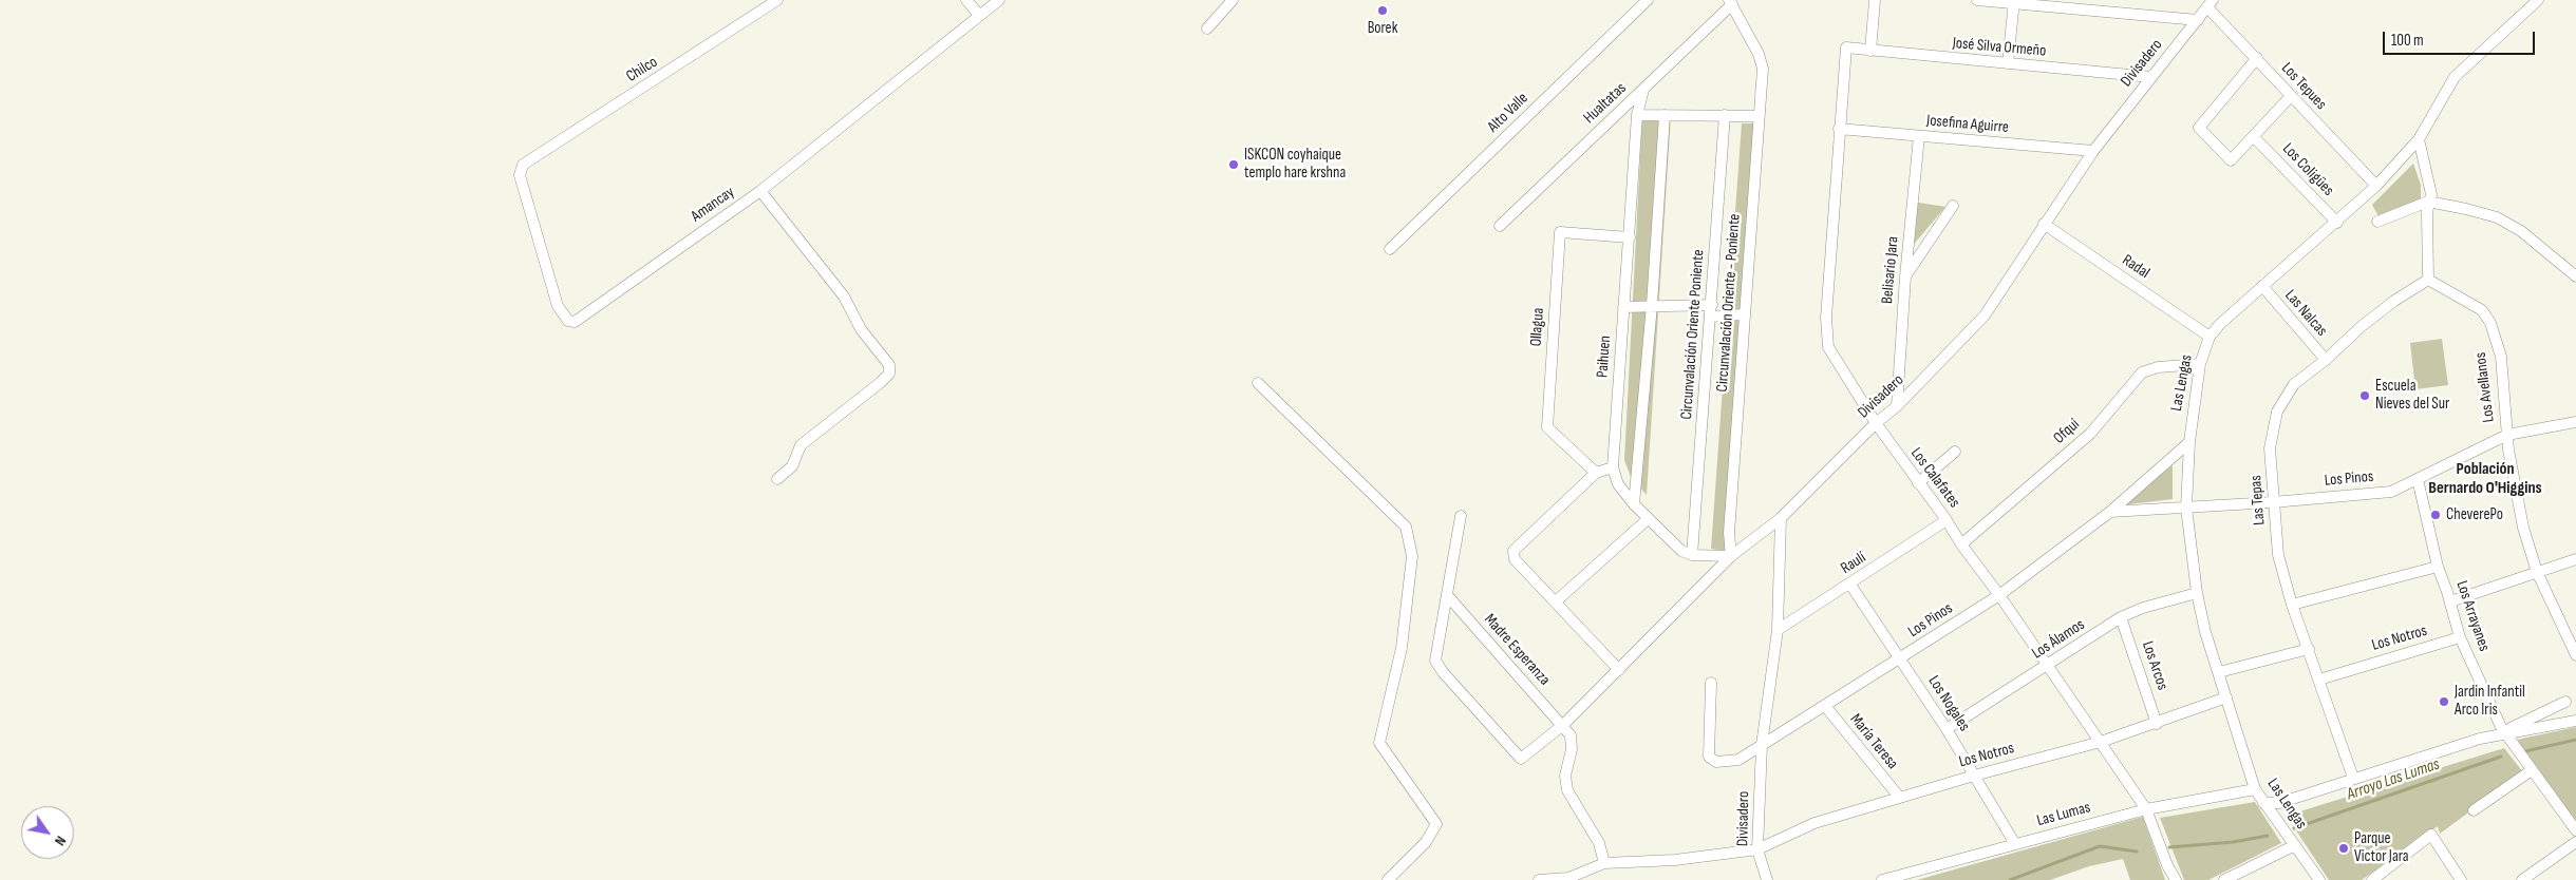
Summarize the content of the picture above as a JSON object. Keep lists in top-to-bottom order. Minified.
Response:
{"streets":{"street":["José Silva Ormeño","Divisadero","Chilco","Los Tepues","Hualtatas","Alto Valle","Josefina Aguirre","Los Coligües","Amancay","Radal","Belisario Jara","Circunvalación Oriente - Poniente","Las Nalcas","Ollagua","Circunvalación Oriente Poniente","Paihuen","Las Lengas","Los Avellanos","Ofqui","Los Calafates","Los Pinos","Las Tepas","Raulí","Los Arrayanes","Los Notros","Los Álamos","Madre Esperanza","Los Arcos","Los Nogales","María Teresa","Las Lumas"]},"crossings":[["José Silva Ormeño","Divisadero"],["José Silva Ormeño","Los Calafates"],["Divisadero","Los Tepues"],["Divisadero","Josefina Aguirre"],["Divisadero","Radal"],["Divisadero","Belisario Jara"],["Divisadero","Los Calafates"],["Divisadero","Los Pinos"],["Divisadero","Raulí"],["Divisadero","Los Notros"],["Chilco","Amancay"],["Los Tepues","Las Lengas"],["Hualtatas","Circunvalación Oriente - Poniente"],["Hualtatas","Paihuen"],["Josefina Aguirre","Belisario Jara"],["Josefina Aguirre","Los Calafates"],["Los Coligües","Las Lengas"],["Radal","Las Lengas"],["Las Nalcas","Las Lengas"],["Las Nalcas","Las Tepas"],["Ollagua","Paihuen"],["Circunvalación Oriente Poniente","Paihuen"],["Las Lengas","Ofqui"],["Las Lengas","Los Pinos"],["Las Lengas","Los Notros"],["Las Lengas","Los Álamos"],["Las Lengas","Las Lumas"],["Los Avellanos","Los Pinos"],["Los Avellanos","Las Tepas"],["Ofqui","Los Calafates"],["Los Calafates","Los Pinos"],["Los Calafates","Raulí"],["Los Calafates","Los Notros"],["Los Calafates","Los Álamos"],["Los Calafates","Las Lumas"],["Los Pinos","Las Tepas"],["Los Pinos","Los Arrayanes"],["Los Pinos","Los Nogales"],["Los Pinos","María Teresa"],["Las Tepas","Los Notros"],["Raulí","Los Nogales"],["Los Arrayanes","Los Notros"],["Los Notros","Los Arcos"],["Los Notros","Los Nogales"],["Los Notros","María Teresa"],["Los Álamos","Los Arcos"],["Los Álamos","Los Nogales"],["Los Nogales","Las Lumas"]],"districts":["Población Bernardo O'Higgins"],"water":["Arroyo Las Lumas"],"places":["Borek","ISKCON coyhaique templo hare krshna","Escuela Nieves del Sur","CheverePo","Jardin Infantil Arco Iris","Parque Victor Jara"],"scale_bar":"100 m","north":"bottom right"}
